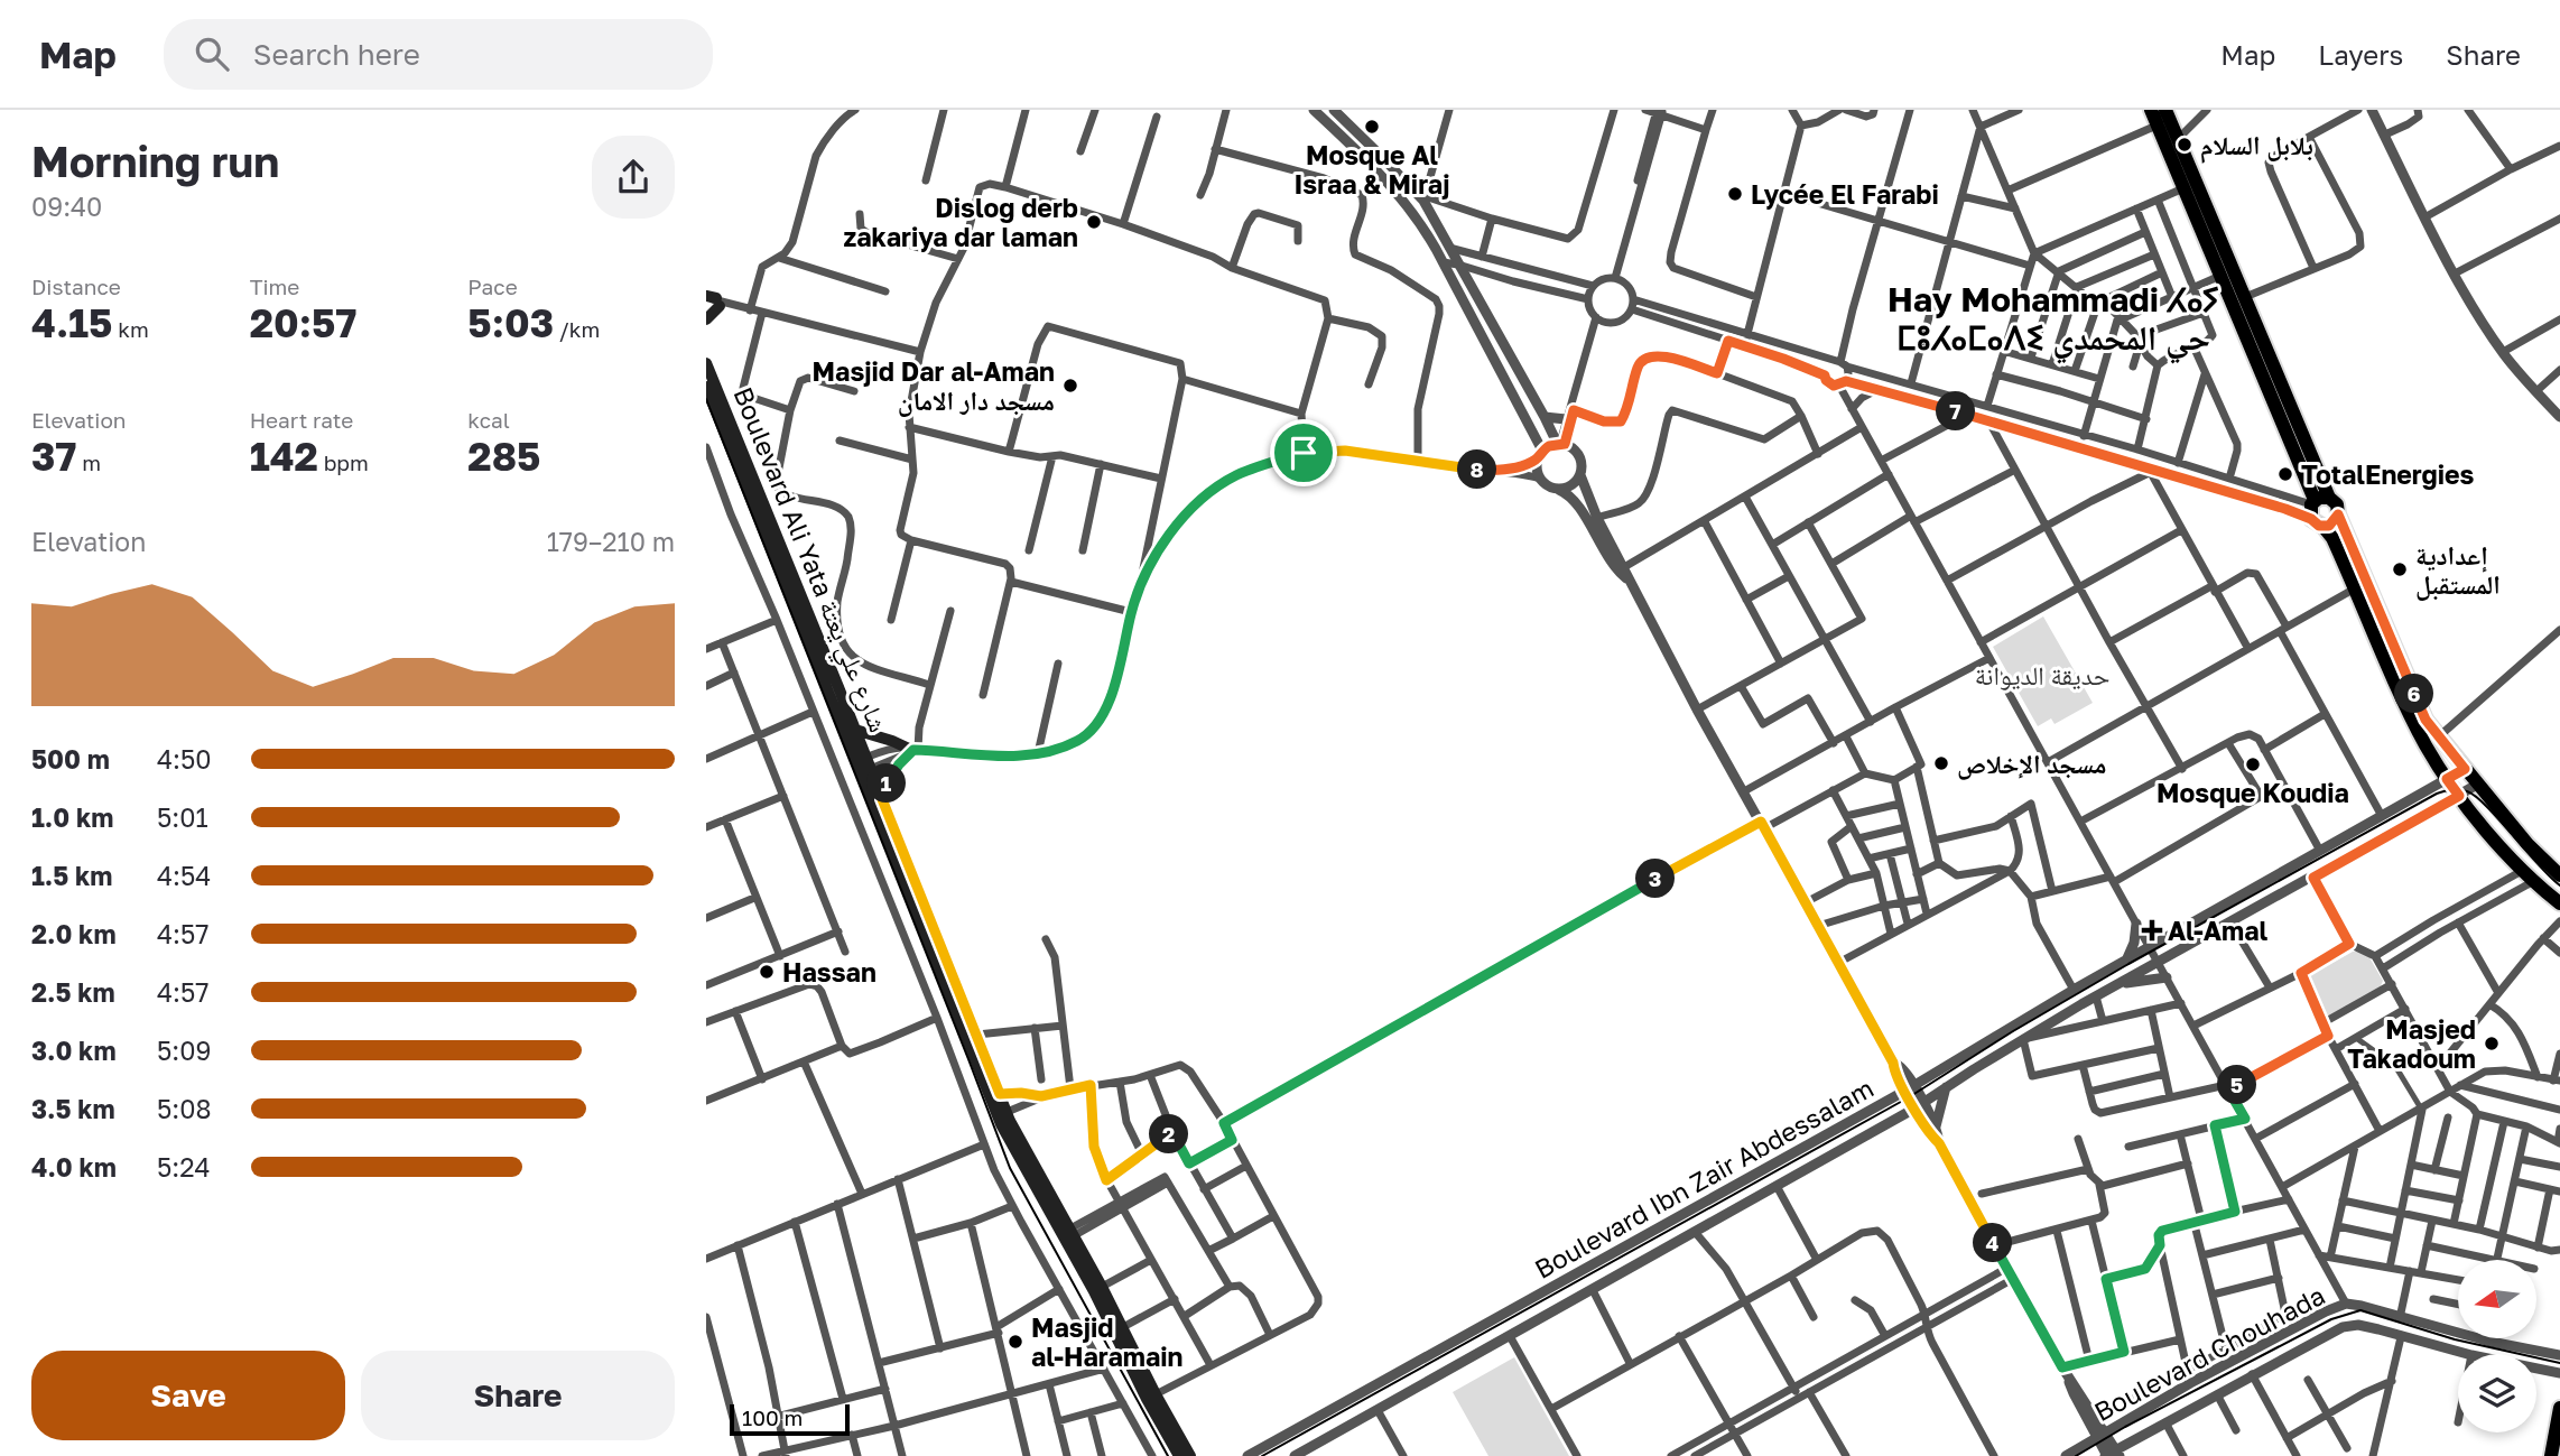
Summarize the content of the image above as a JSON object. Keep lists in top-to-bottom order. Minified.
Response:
{"streets":{"main road":["Boulevard Ali Yata شارع علي يعتة"],"street":["Boulevard Ibn Zair Abdessalam","Boulevard Chouhada"]},"districts":["Hay Mohammadi ⵃⴰⵢ ⵎⵓⵃⴰⵎⴰⴷⵉ حي المحمدي"],"parks":["حديقة الديوانة"],"places":{"other":["Mosque Al Israa & Miraj","بلابل السلام","Lycée El Farabi","Dislog derb zakariya dar laman","Masjid Dar al-Aman مسجد دار الامان","TotalEnergies","إعدادية المستقبل","مسجد الإخلاص","Mosque Koudia","Hassan","Masjed Takadoum","Masjid al-Haramain"],"health":["Al-Amal"]},"scale_bar":"100 m","north":"left","page":{"header":"Map","search":"Search here","nav":["Map","Layers","Share"],"heading":["Morning run","09:40"],"stats":[["Distance","4.15 km"],["Time","20:57"],["Pace","5:03 /km"],["Elevation","37 m"],["Heart rate","142 bpm"],["kcal","285"]],"pins":["7","8","6","1","3","5","2","4"],"chart":["Elevation","179–210 m"],"list":[{"name":"500 m","note":"4:50"},{"name":"1.0 km","note":"5:01"},{"name":"1.5 km","note":"4:54"},{"name":"2.0 km","note":"4:57"},{"name":"2.5 km","note":"4:57"},{"name":"3.0 km","note":"5:09"},{"name":"3.5 km","note":"5:08"},{"name":"4.0 km","note":"5:24"}],"buttons":["Save","Share"],"scale":"100 m"}}
